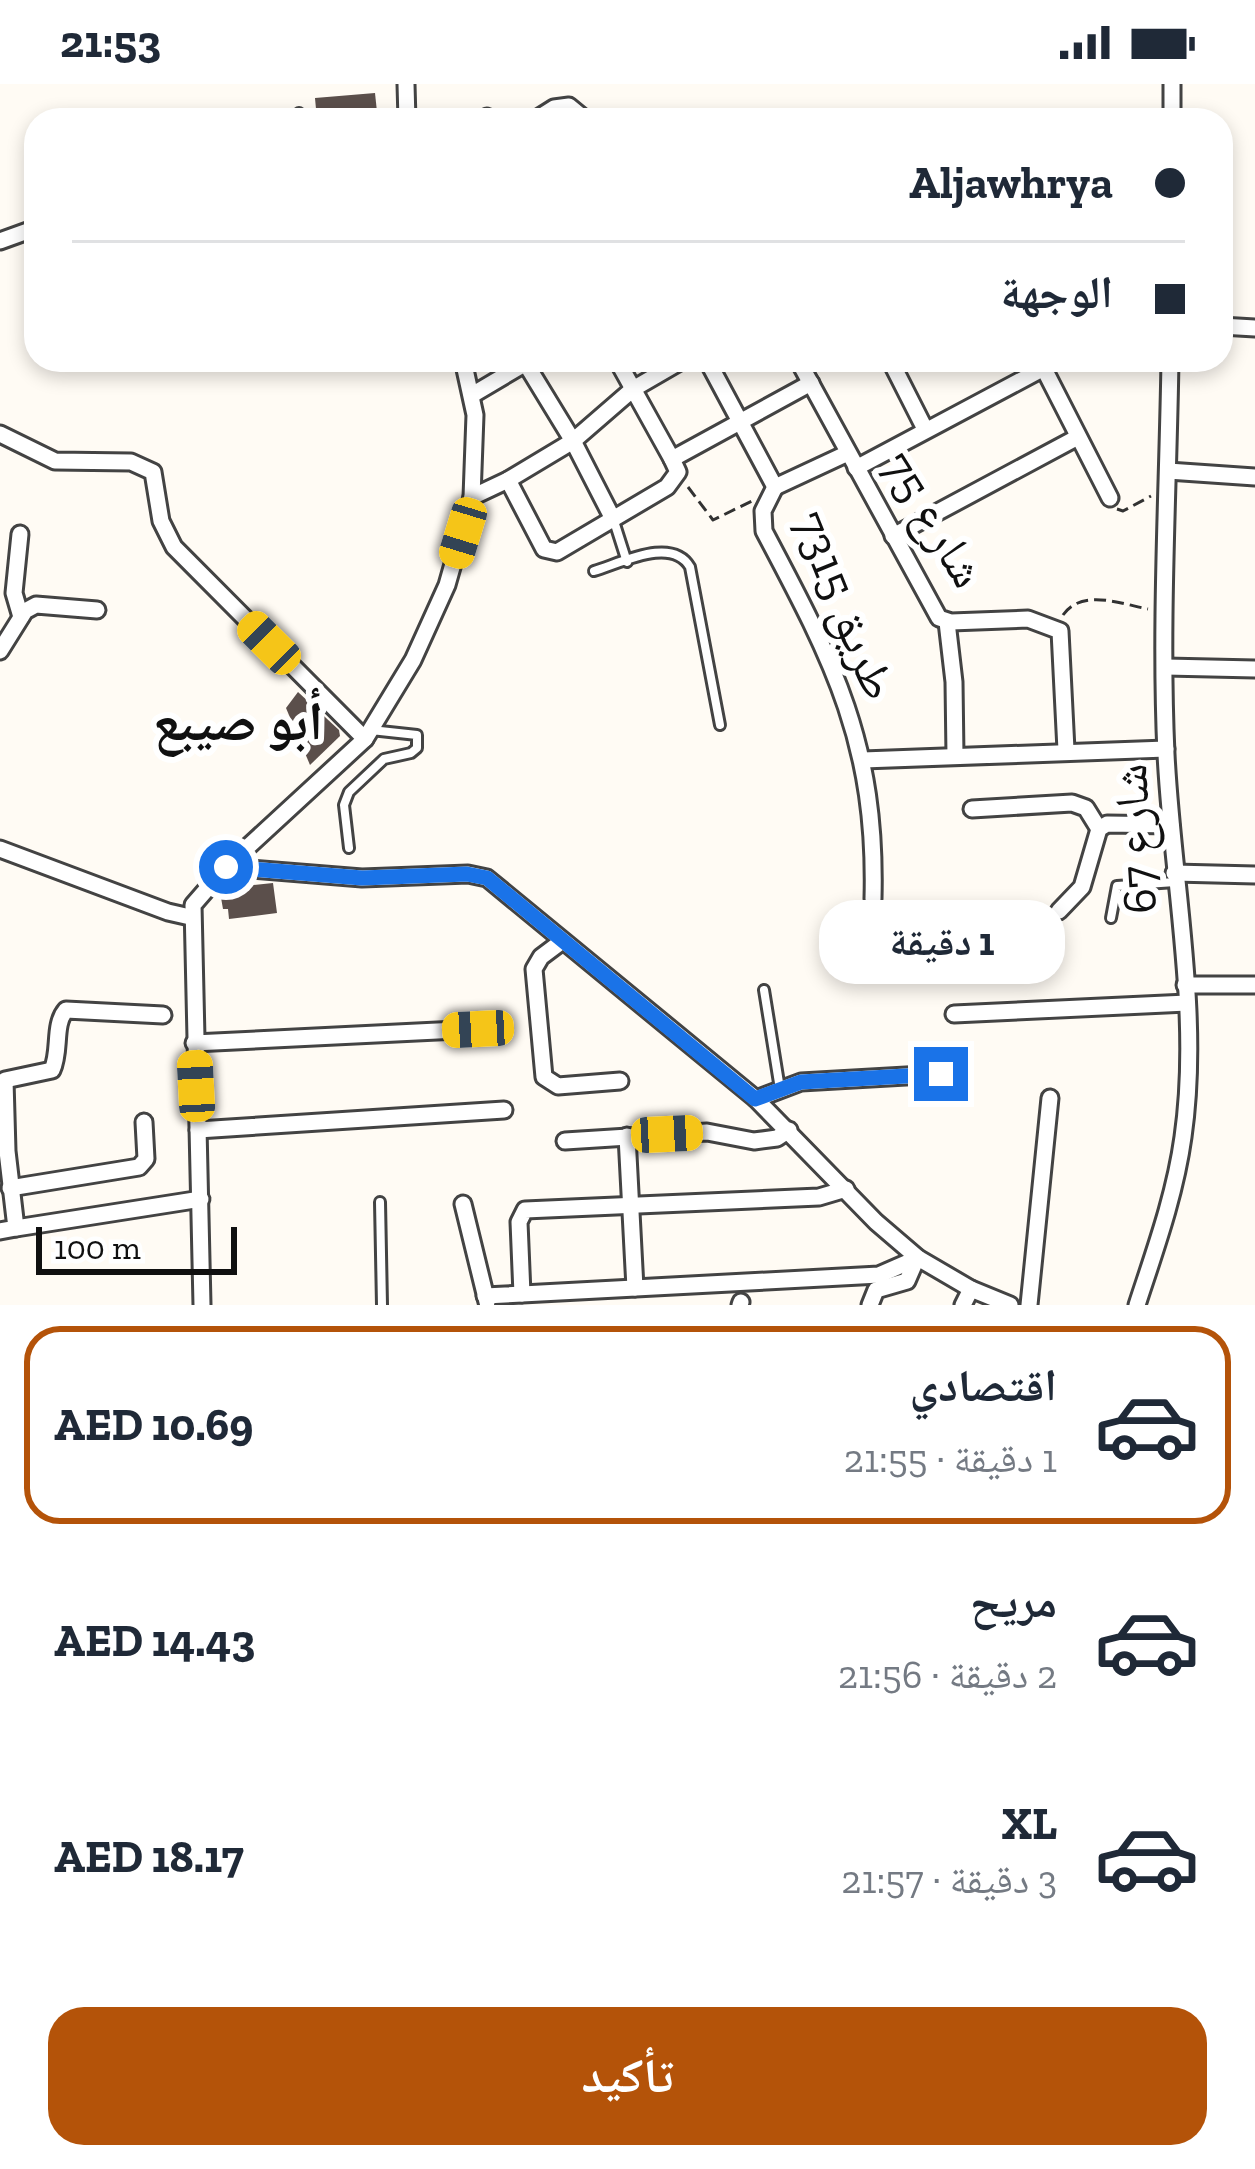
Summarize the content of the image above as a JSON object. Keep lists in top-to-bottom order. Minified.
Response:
{"streets":{"street":["شارع 75","طريق 7315","شارع 67"]},"districts":["أبو صيبع"],"scale_bar":"100 m","page":{"status":"21:53","banner":["Aljawhrya","الوجهة"],"bubble":"1 دقيقة","scale":"100 m","list":[{"name":"اقتصادي","note":"1 دقيقة · 21:55","value":"AED 10.69"},{"name":"مريح","note":"2 دقيقة · 21:56","value":"AED 14.43"},{"name":"XL","note":"3 دقيقة · 21:57","value":"AED 18.17"}],"buttons":"تأكيد"}}
